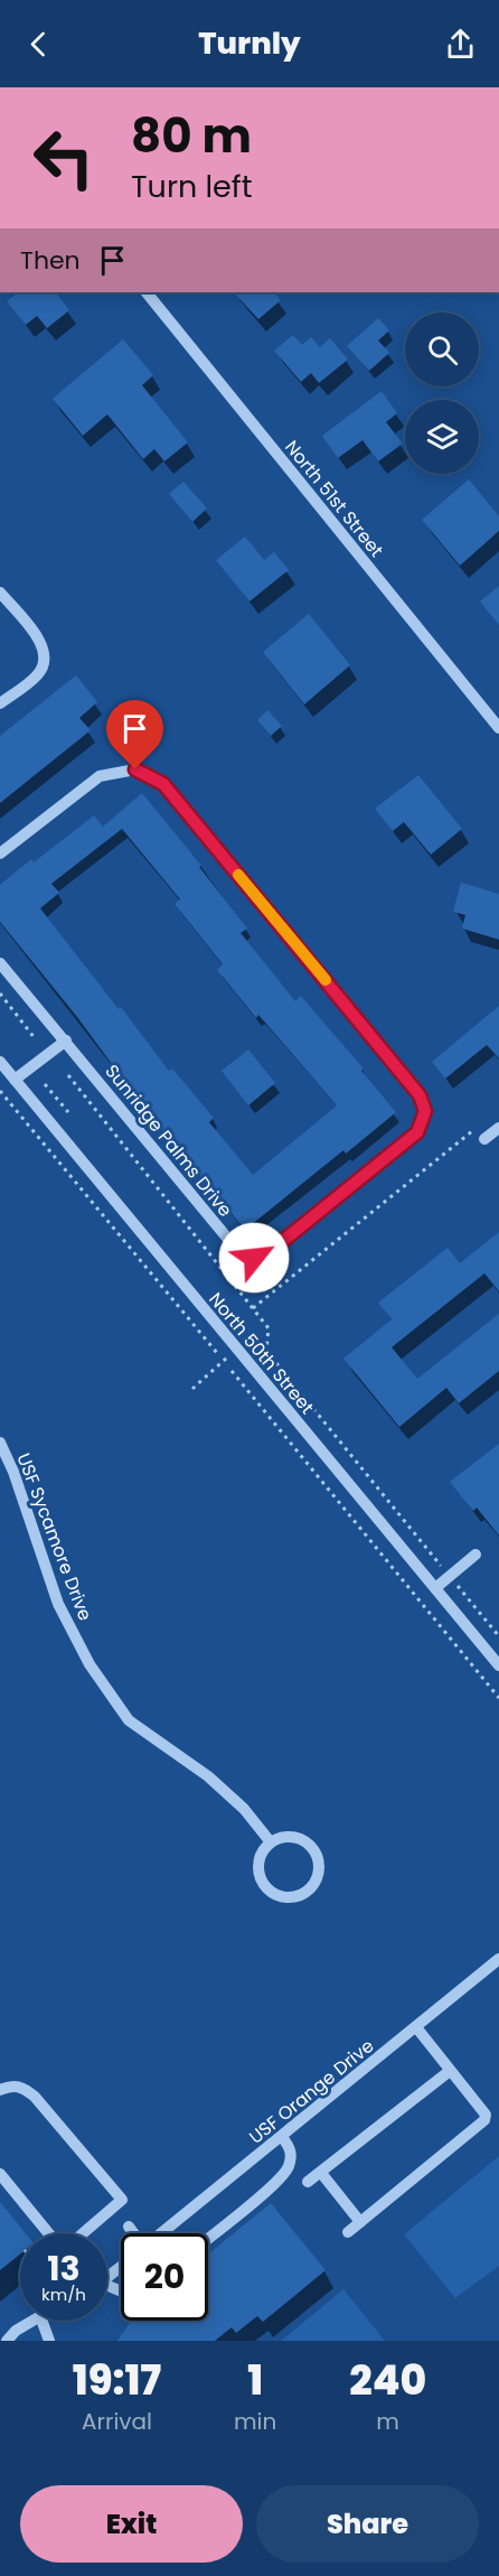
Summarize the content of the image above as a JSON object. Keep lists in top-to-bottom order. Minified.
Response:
{"streets":{"street":["North 51st Street","Sunridge Palms Drive","North 50th Street","USF Sycamore Drive","USF Orange Drive"]},"page":{"header":"Turnly","turn":["80 m","Turn left"],"then":"Then","speed":"13 km/h","limit":"20","eta":["19:17","Arrival","1","min","240","m"],"buttons":["Exit","Share"]}}
